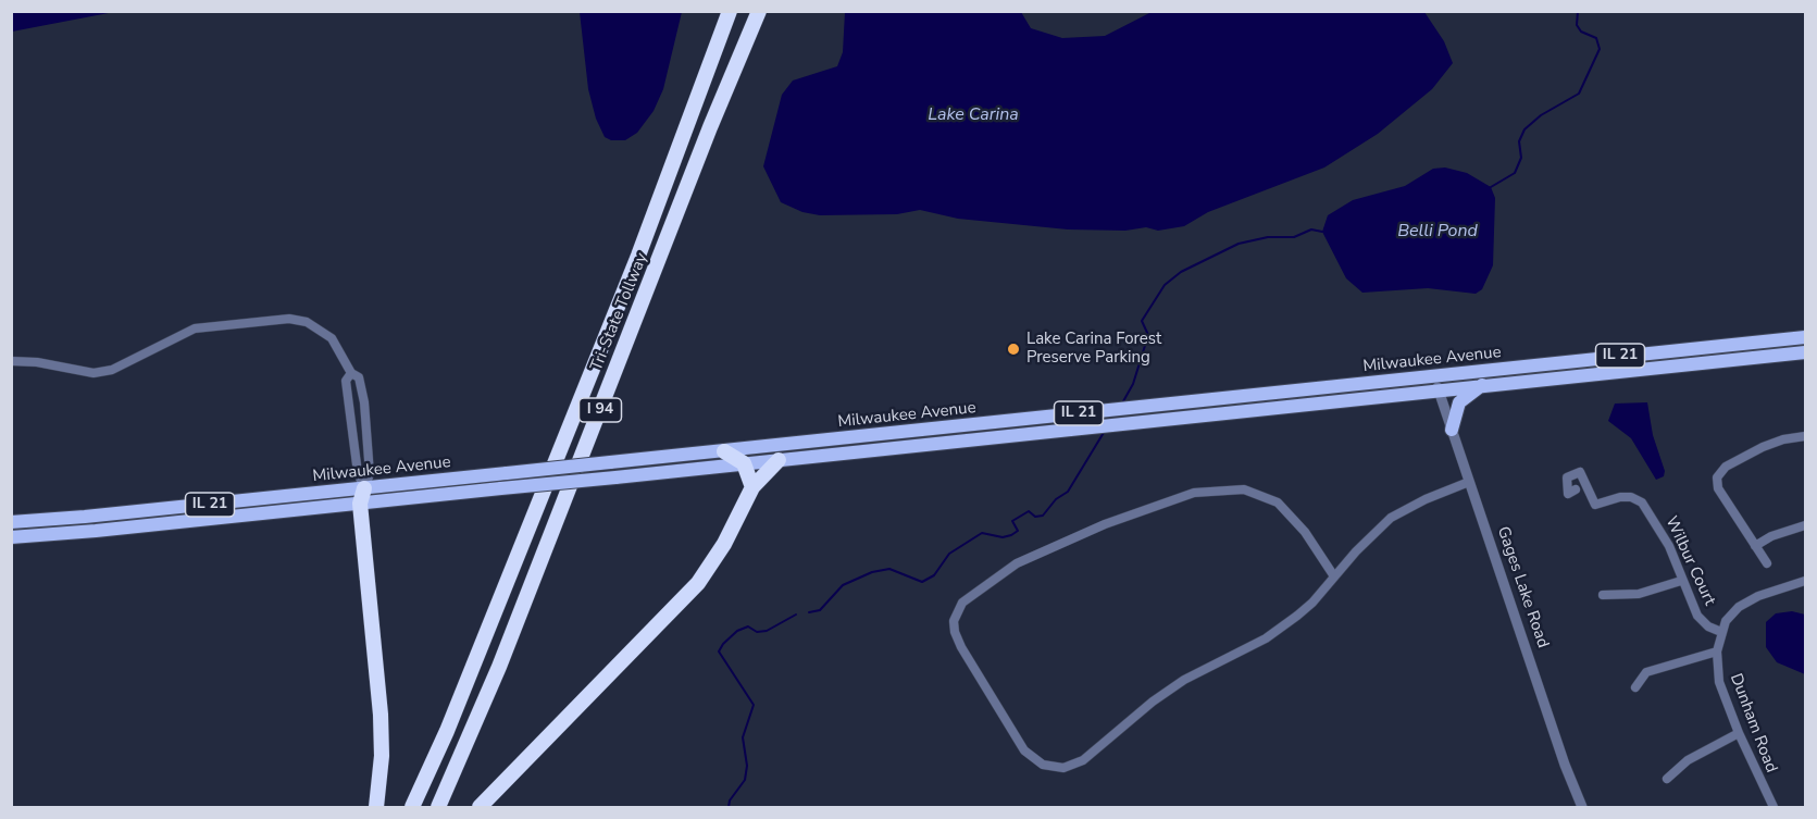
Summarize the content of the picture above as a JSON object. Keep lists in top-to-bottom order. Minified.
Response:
{"streets":{"highway":["Tri-State Tollway","I 94"],"main road":["IL 21","Milwaukee Avenue"],"street":["Wilbur Court","Gages Lake Road","Dunham Road"]},"crossings":[["Milwaukee Avenue","Gages Lake Road"],["Wilbur Court","Dunham Road"]],"water":["Lake Carina","Belli Pond"],"places":["Lake Carina Forest Preserve Parking"]}
